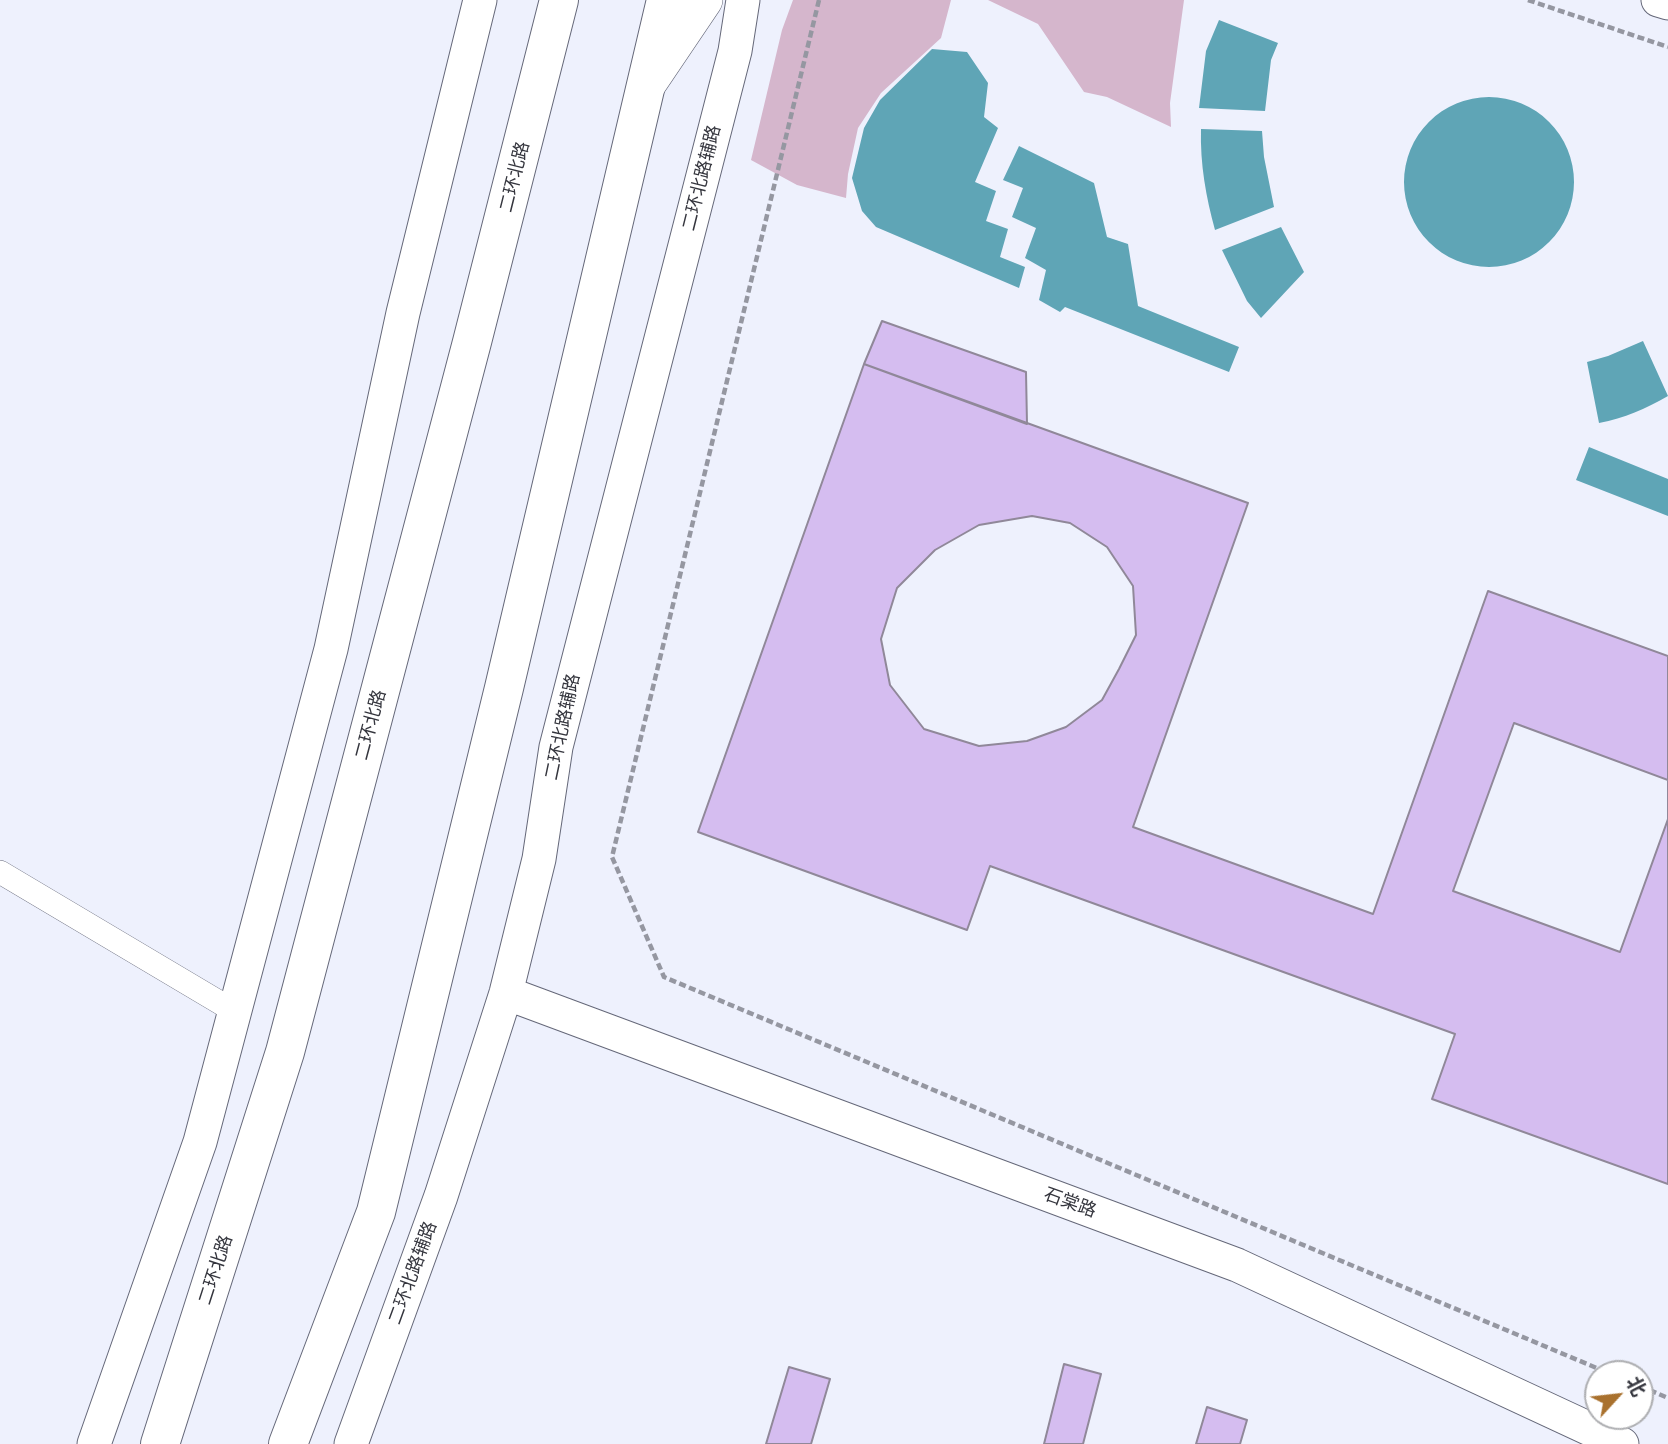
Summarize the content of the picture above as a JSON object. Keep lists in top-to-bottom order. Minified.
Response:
{"streets":{"highway":["二环北路"],"street":["二环北路辅路","石棠路"]},"crossings":[["二环北路辅路","石棠路"]],"north":"top right"}
